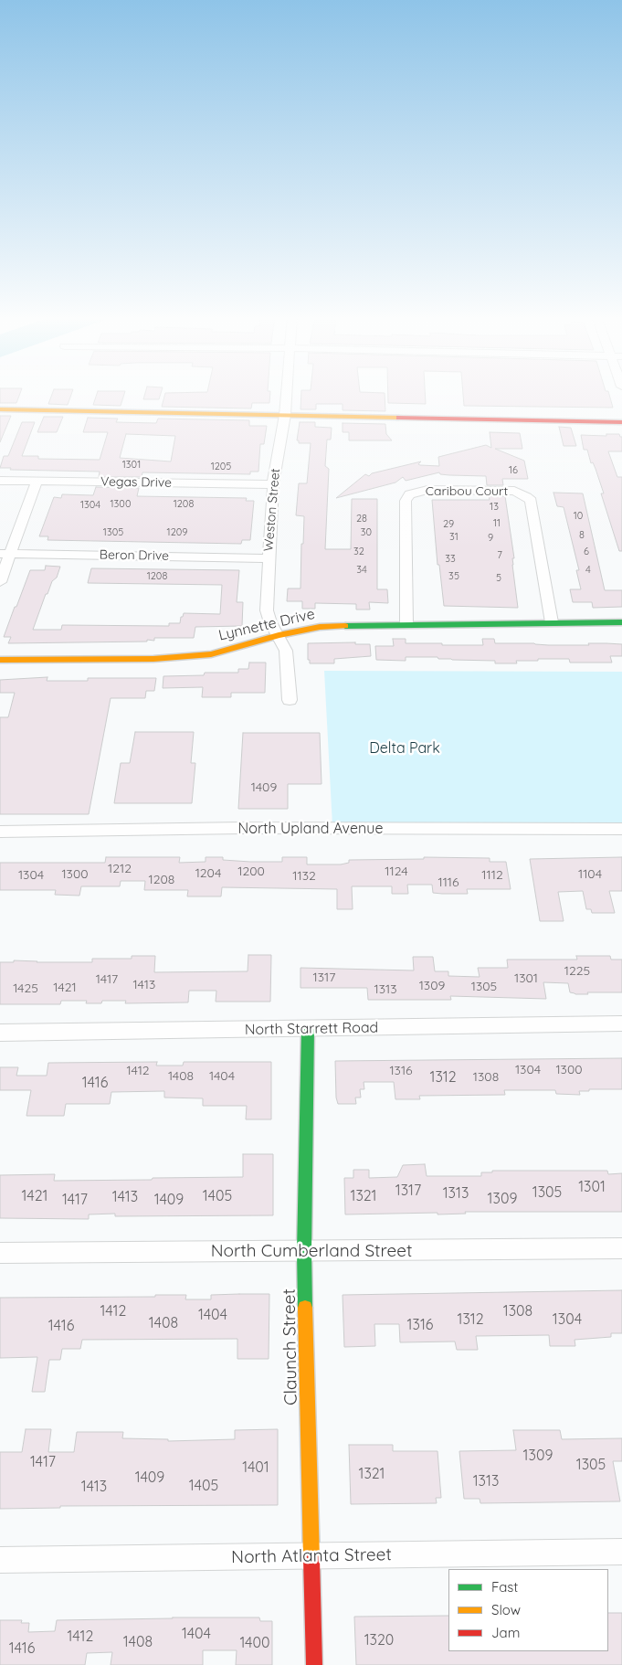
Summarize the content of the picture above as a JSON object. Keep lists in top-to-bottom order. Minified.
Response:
{"streets":{"street":["Vegas Drive","Caribou Court","Weston Street","Beron Drive","Lynnette Drive","North Upland Avenue","North Starrett Road","North Cumberland Street","Claunch Street","North Atlanta Street"]},"crossings":[["Vegas Drive","Weston Street"],["Caribou Court","Lynnette Drive"],["Weston Street","Beron Drive"],["Weston Street","Lynnette Drive"],["North Starrett Road","Claunch Street"],["North Cumberland Street","Claunch Street"],["Claunch Street","North Atlanta Street"]],"parks":["Delta Park"],"house_numbers":["1301","1205","16","1300","1208","1304","13","10","28","11","29","1305","1209","30","8","31","9","32","6","7","33","34","4","1208","35","5","1409","1212","1200","1124","1204","1300","1104","1304","1112","1132","1208","1116","1225","1317","1301","1417","1413","1309","1305","1421","1425","1313","1304","1300","1412","1316","1408","1404","1312","1308","1416","1301","1317","1305","1313","1421","1405","1321","1413","1309","1417","1409","1412","1308","1404","1312","1304","1408","1316","1416","1309","1417","1305","1401","1321","1409","1313","1405","1413","1404","1412","1320","1408","1400","1416"],"legend":["Fast","Slow","Jam"]}
